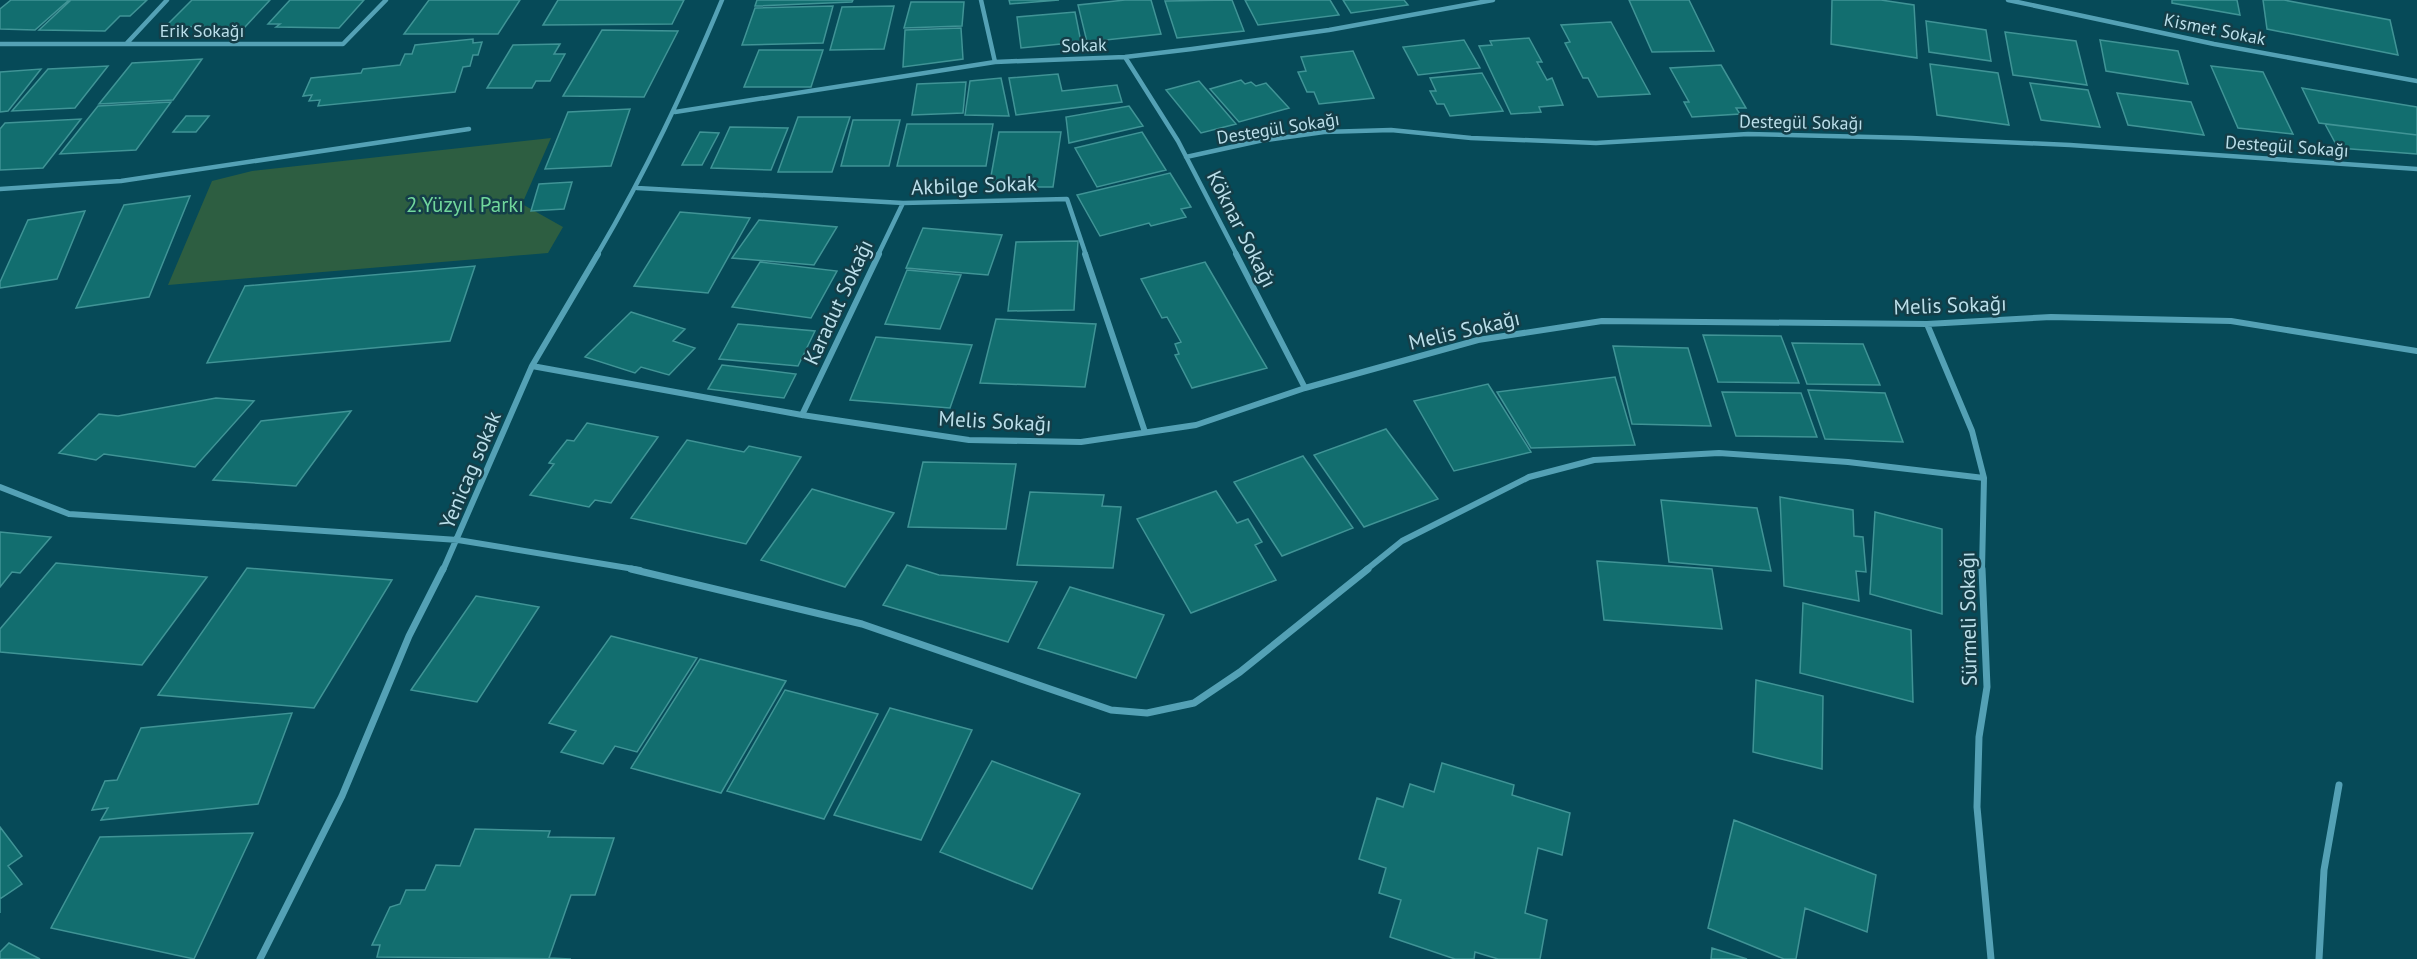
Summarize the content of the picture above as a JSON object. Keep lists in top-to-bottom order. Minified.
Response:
{"streets":{"street":["Kismet Sokak","Erik Sokağı","Sokak","Destegül Sokağı","Akbilge Sokak","Köknar Sokağı","Karadut Sokağı","Melis Sokağı","Yenicag sokak","Sürmeli Sokağı"]},"crossings":[["Sokak","Köknar Sokağı"],["Sokak","Yenicag sokak"],["Destegül Sokağı","Köknar Sokağı"],["Akbilge Sokak","Karadut Sokağı"],["Akbilge Sokak","Melis Sokağı"],["Akbilge Sokak","Yenicag sokak"],["Köknar Sokağı","Melis Sokağı"],["Karadut Sokağı","Melis Sokağı"],["Melis Sokağı","Yenicag sokak"],["Melis Sokağı","Sürmeli Sokağı"]],"parks":["2.Yüzyıl Parkı"]}
